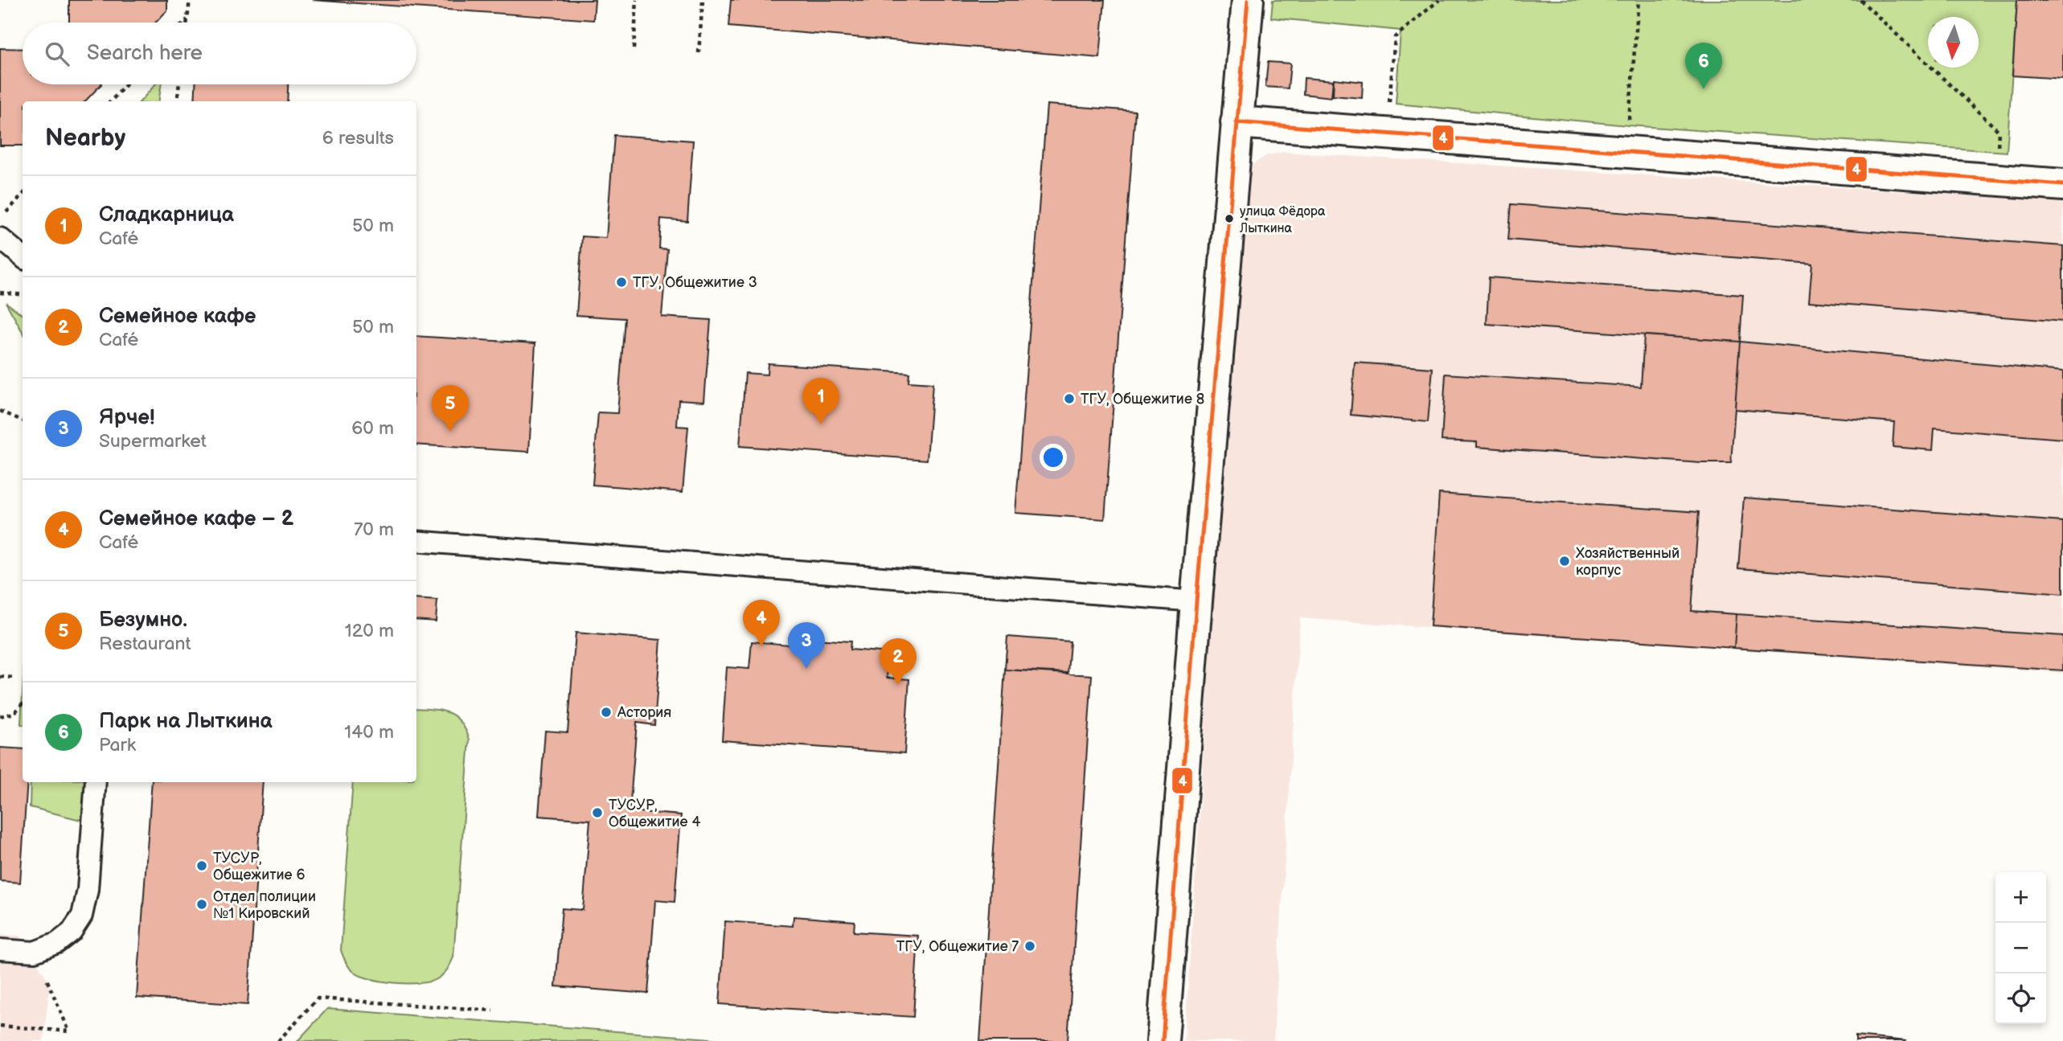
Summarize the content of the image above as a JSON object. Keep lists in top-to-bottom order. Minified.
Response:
{"places":["улица Фёдора Лыткина","ТГУ, Общежитие 3","ТГУ, Общежитие 8","Хозяйственный корпус","Астория","ТУСУР, Общежитие 4","ТУСУР, Общежитие 6","Отдел полиции №1 Кировский","ТГУ, Общежитие 7"],"lines":["transit line 4"],"north":"bottom","page":{"search":"Search here","pins":["6","1","5","4","3","2"],"heading":["Nearby","6 results"],"list":[{"mark":"1","name":"Сладкарница","note":"Café","value":"50 m"},{"mark":"2","name":"Семейное кафе","note":"Café","value":"50 m"},{"mark":"3","name":"Ярче!","note":"Supermarket","value":"60 m"},{"mark":"4","name":"Семейное кафе – 2","note":"Café","value":"70 m"},{"mark":"5","name":"Безумно.","note":"Restaurant","value":"120 m"},{"mark":"6","name":"Парк на Лыткина","note":"Park","value":"140 m"}],"map_buttons":["+","−"]}}
